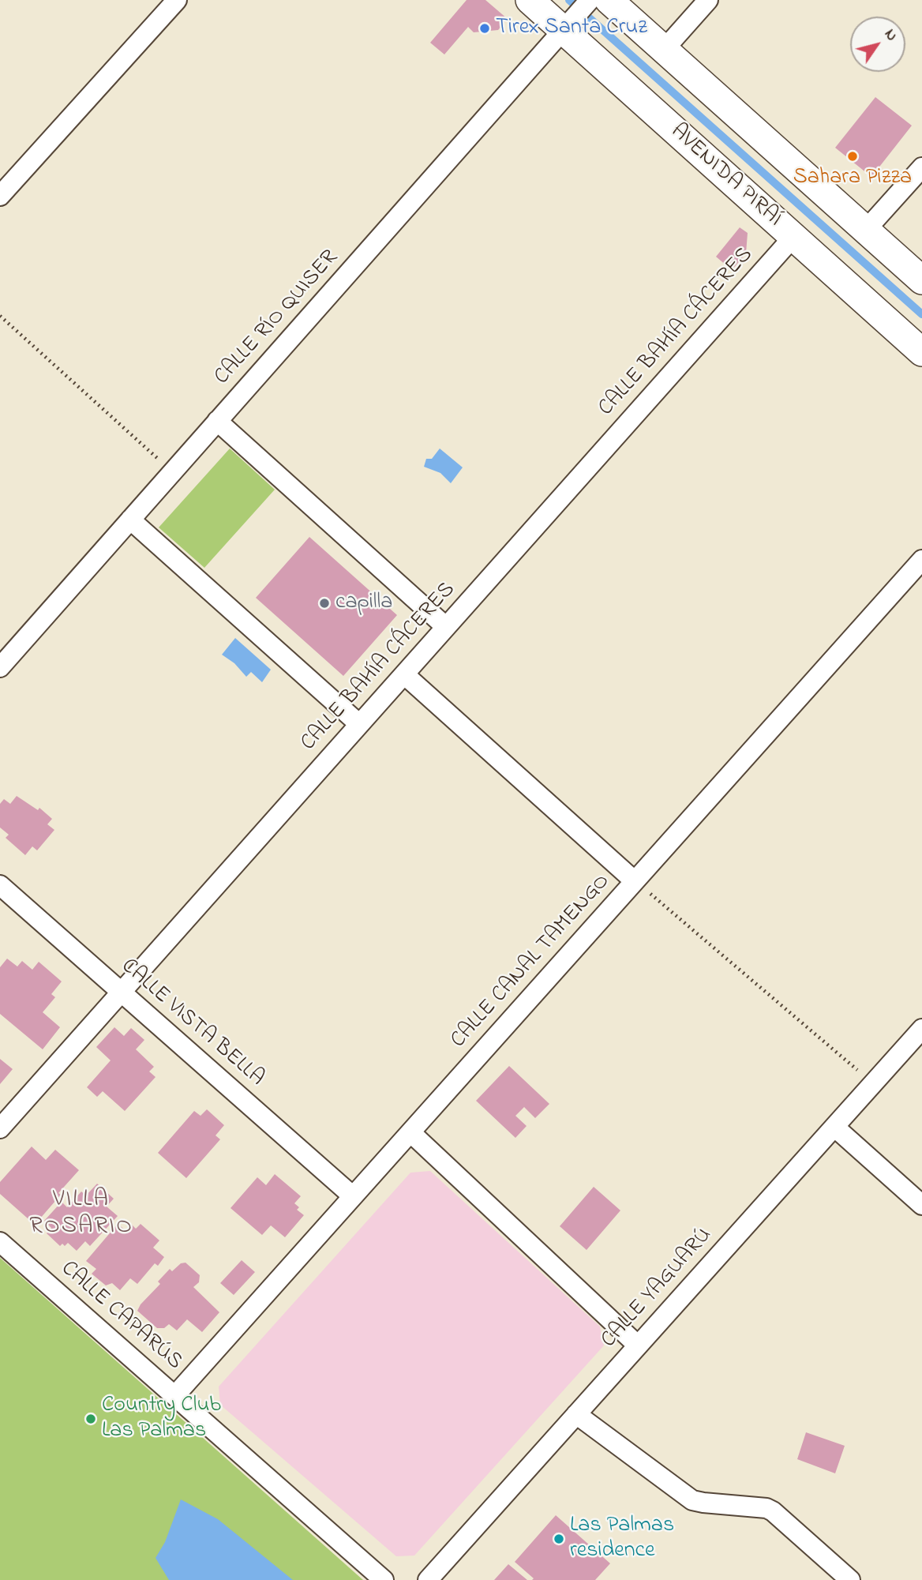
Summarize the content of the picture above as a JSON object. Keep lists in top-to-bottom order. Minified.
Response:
{"streets":{"main road":["AVENIDA PIRAÍ"],"street":["CALLE RÍO QUISER","CALLE BAHÍA CÁCERES","CALLE CANAL TAMENGO","CALLE VISTA BELLA","CALLE YAGUARÚ","CALLE CAPARÚS"]},"crossings":[["AVENIDA PIRAÍ","CALLE RÍO QUISER"],["AVENIDA PIRAÍ","CALLE BAHÍA CÁCERES"],["CALLE BAHÍA CÁCERES","CALLE VISTA BELLA"],["CALLE CANAL TAMENGO","CALLE VISTA BELLA"],["CALLE CANAL TAMENGO","CALLE CAPARÚS"]],"districts":["VILLA ROSARIO"],"places":["Tirex Santa Cruz","Sahara Pizza","capilla","Country Club Las Palmas","Las Palmas residence"],"north":"top right"}
